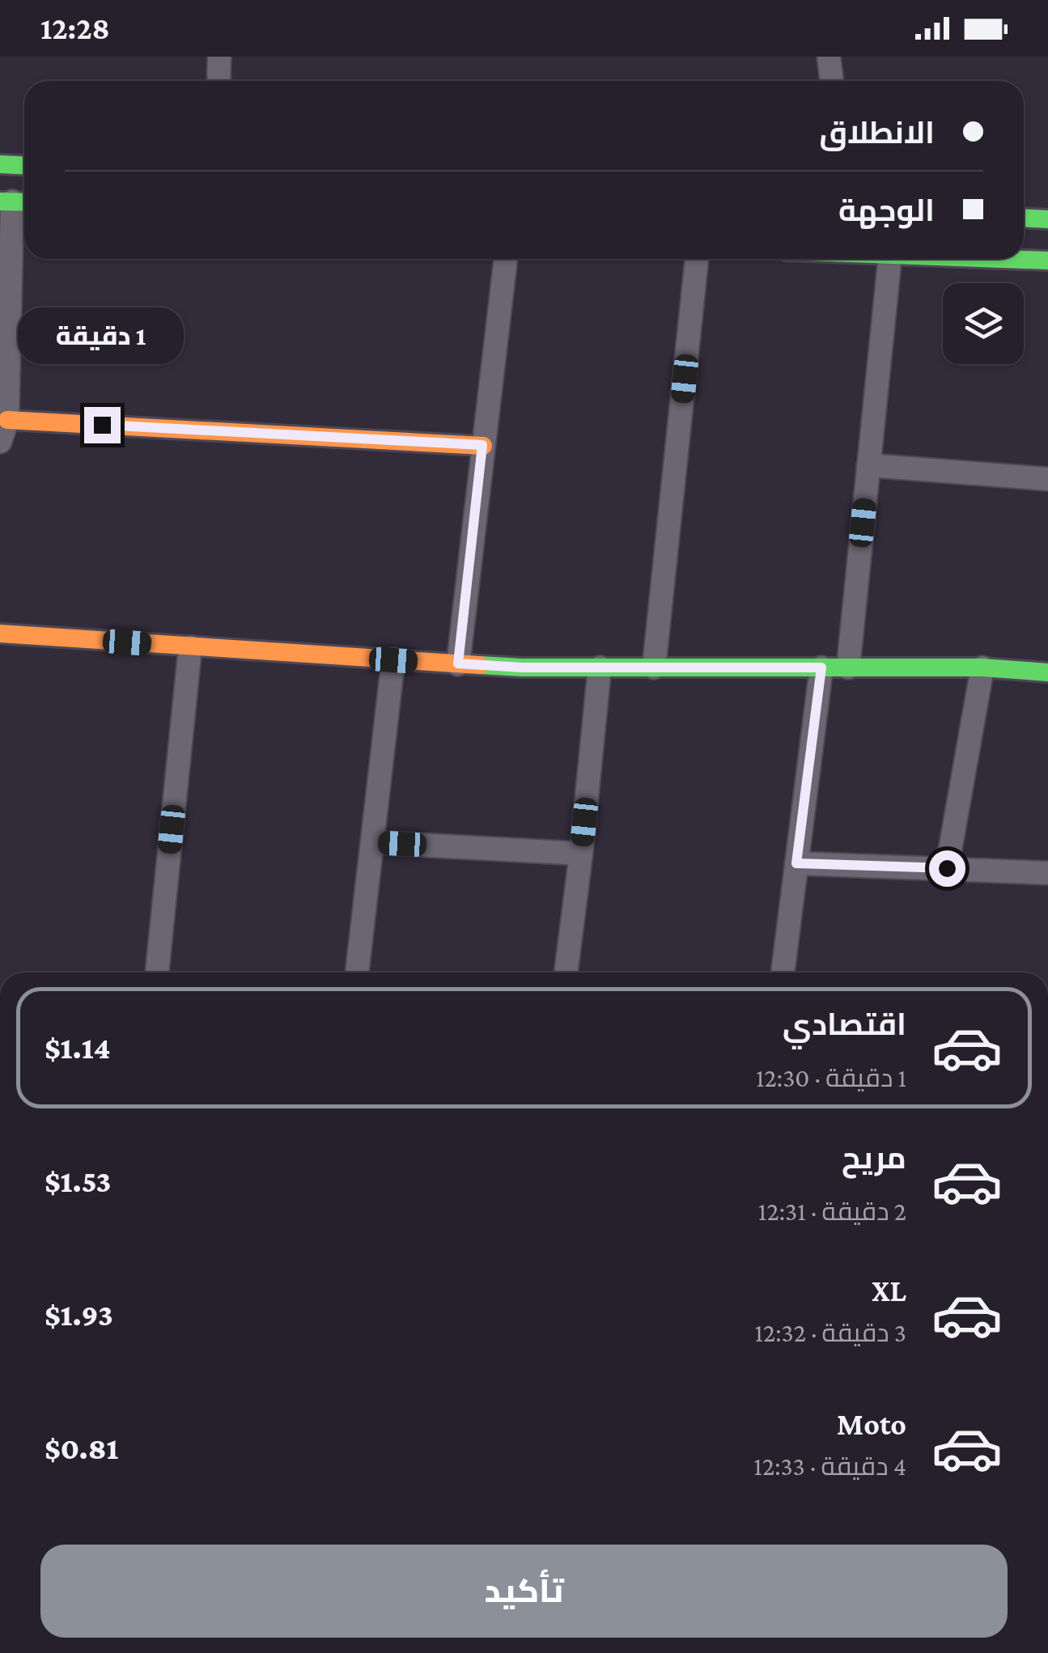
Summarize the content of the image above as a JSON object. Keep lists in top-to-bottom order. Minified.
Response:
{"page":{"status":"12:28","banner":["الانطلاق","الوجهة"],"bubble":"1 دقيقة","list":[{"name":"اقتصادي","note":"1 دقيقة · 12:30","value":"$1.14"},{"name":"مريح","note":"2 دقيقة · 12:31","value":"$1.53"},{"name":"XL","note":"3 دقيقة · 12:32","value":"$1.93"},{"name":"Moto","note":"4 دقيقة · 12:33","value":"$0.81"}],"buttons":"تأكيد"}}
